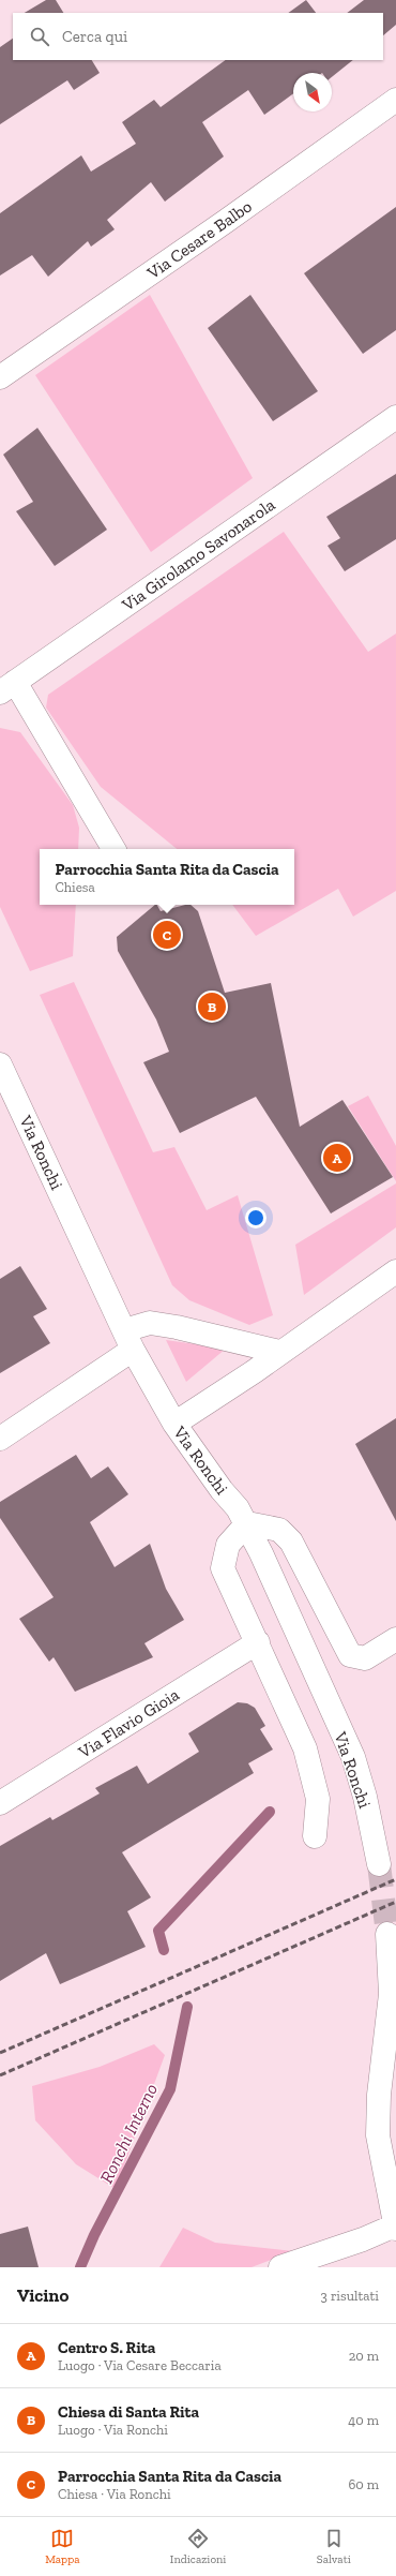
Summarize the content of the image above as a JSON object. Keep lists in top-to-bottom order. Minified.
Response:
{"streets":{"street":["Via Cesare Balbo","Via Girolamo Savonarola","Via Ronchi","Via Flavio Gioia"]},"water":["Ronchi Interno"],"north":"bottom right","page":{"search":"Cerca qui","popup":["Parrocchia Santa Rita da Cascia","Chiesa"],"pins":["C","B","A"],"heading":["Vicino","3 risultati"],"list":[{"mark":"A","name":"Centro S. Rita","note":"Luogo · Via Cesare Beccaria","value":"20 m"},{"mark":"B","name":"Chiesa di Santa Rita","note":"Luogo · Via Ronchi","value":"40 m"},{"mark":"C","name":"Parrocchia Santa Rita da Cascia","note":"Chiesa · Via Ronchi","value":"60 m"}],"nav":["Mappa","Indicazioni","Salvati"]}}
